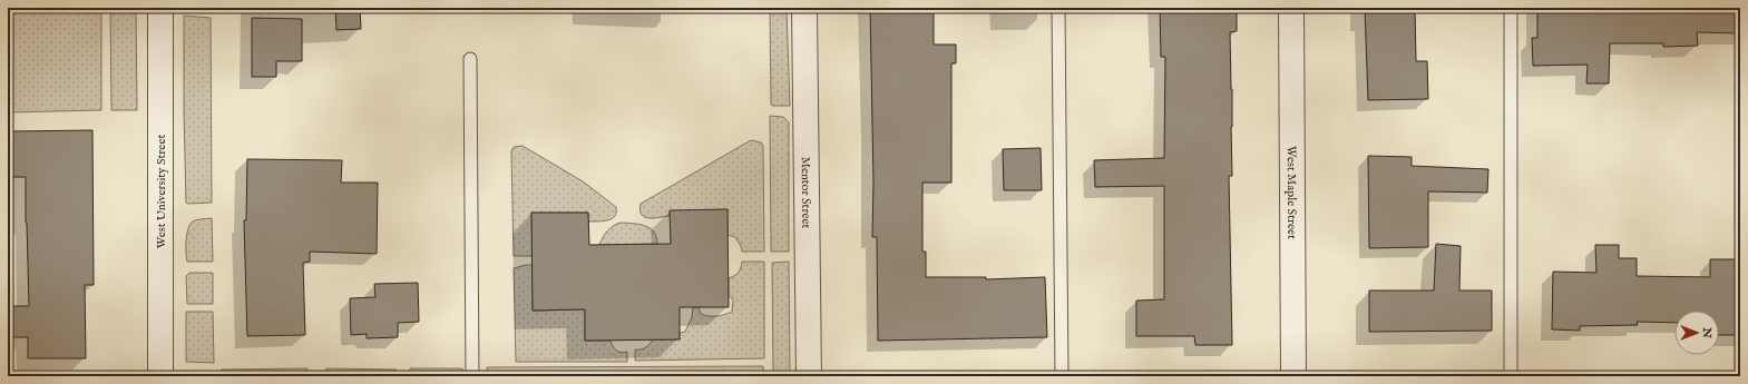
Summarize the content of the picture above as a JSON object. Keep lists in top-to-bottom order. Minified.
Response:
{"streets":{"street":["West University Street","Mentor Street","West Maple Street"]},"north":"right"}
